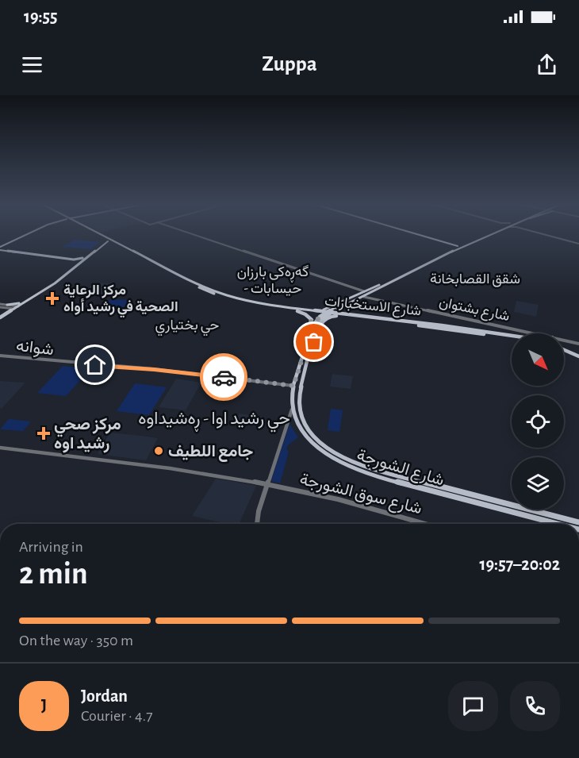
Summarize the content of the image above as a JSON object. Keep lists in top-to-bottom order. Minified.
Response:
{"streets":{"main road":["شارع الاستخبارات","شارع الشورجة"],"street":["شارع بشتوان","شوانە","شارع سوق الشورجة"]},"crossings":[["شوانە","شارع الشورجة"]],"districts":["گەڕەکی بارزان - حیسابات","شقق القصابخانة","حي بختياري","حي رشيد اوا - ڕەشیداوە"],"places":{"health":["مركز الرعاية الصحية في رشيد أواه","مركز صحي رشيد اوه"],"other":["جامع اللطيف"]},"north":"bottom right","page":{"status":"19:55","header":"Zuppa","heading":["2 min","Arriving in","19:57–20:02"],"panel":["Jordan","Courier · 4.7"],"bar":"On the way · 350 m","round":"J"}}
